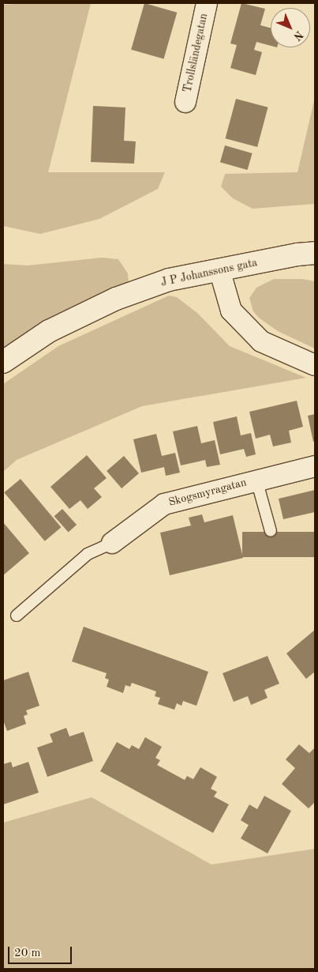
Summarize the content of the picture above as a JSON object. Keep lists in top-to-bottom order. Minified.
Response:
{"streets":{"street":["Trollsländegatan","J P Johanssons gata","Skogsmyragatan"]},"scale_bar":"20 m","north":"bottom right"}
